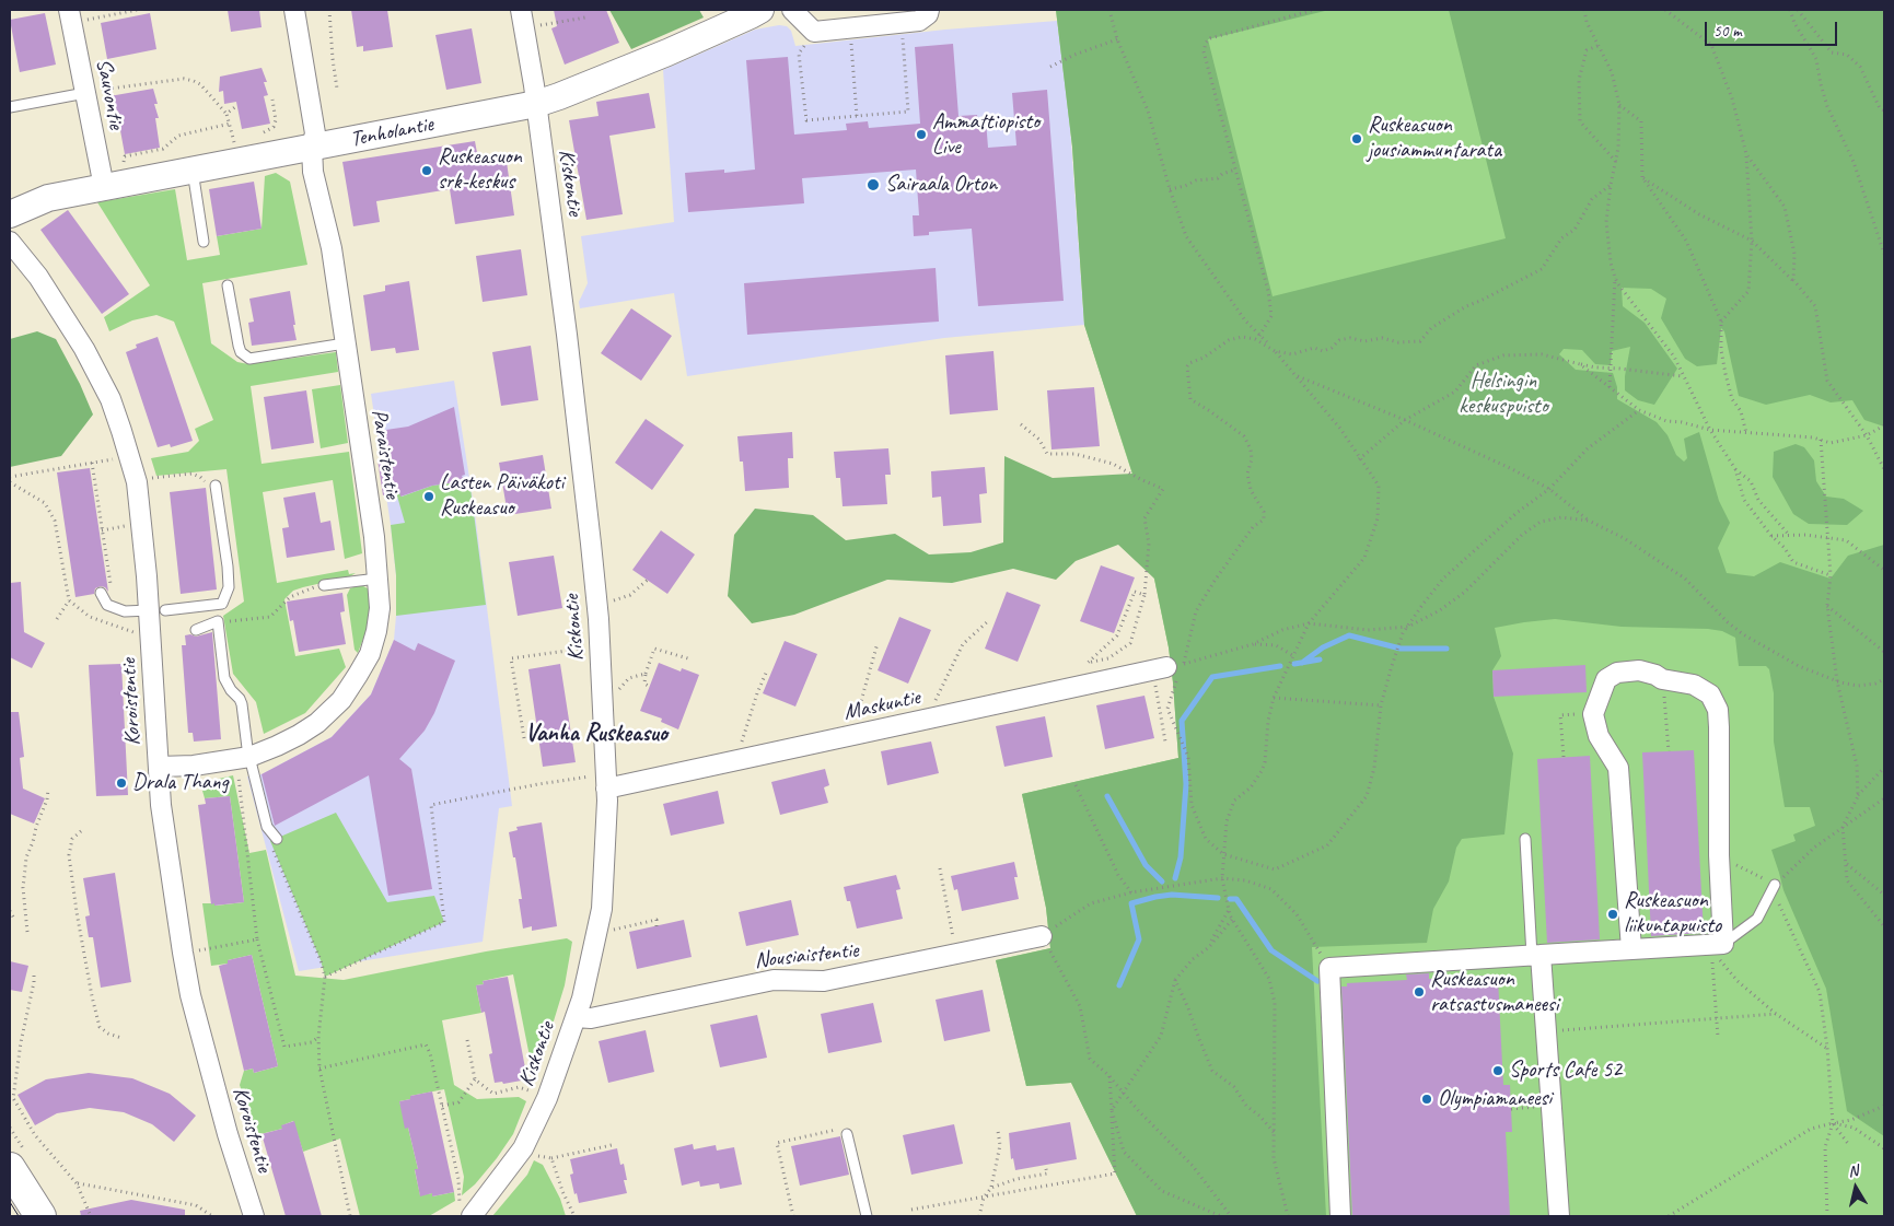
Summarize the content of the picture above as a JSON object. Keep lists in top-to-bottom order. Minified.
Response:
{"streets":{"street":["Sauvontie","Tenholantie","Kiskontie","Paraistentie","Koroistentie","Maskuntie","Nousiaistentie"]},"crossings":[["Sauvontie","Tenholantie"],["Tenholantie","Kiskontie"],["Tenholantie","Paraistentie"],["Kiskontie","Maskuntie"],["Kiskontie","Nousiaistentie"],["Paraistentie","Koroistentie"]],"districts":["Vanha Ruskeasuo"],"parks":["Helsingin keskuspuisto"],"places":["Ammattiopisto Live","Ruskeasuon jousiammuntarata","Ruskeasuon srk-keskus","Sairaala Orton","Lasten Päiväkoti Ruskeasuo","Drala Thang","Ruskeasuon liikuntapuisto","Ruskeasuon ratsastusmaneesi","Sports Cafe 52","Olympiamaneesi"],"scale_bar":"50 m","north":"top"}
